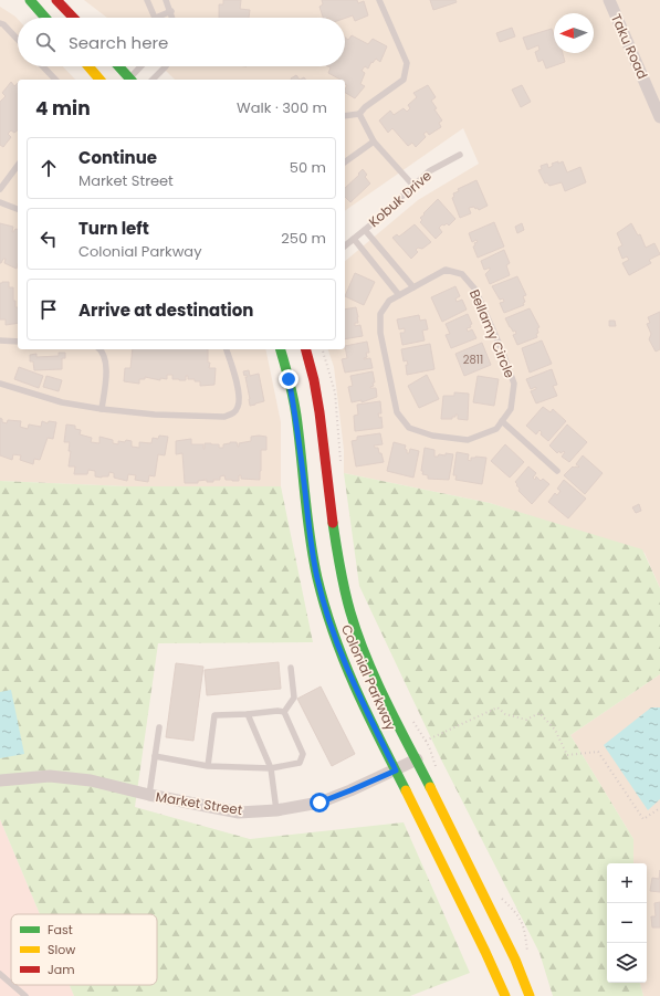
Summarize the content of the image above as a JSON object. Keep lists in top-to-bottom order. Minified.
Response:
{"streets":{"street":["Taku Road","Colonial Parkway","Market Street"],"lane":["Kobuk Drive","Bellamy Circle"]},"crossings":[["Colonial Parkway","Market Street"]],"house_numbers":["2811"],"legend":["Fast","Slow","Jam"],"north":"left","page":{"search":"Search here","heading":["4 min","Walk · 300 m"],"list":[["Continue","Market Street","50 m"],["Turn left","Colonial Parkway","250 m"],"Arrive at destination"],"map_buttons":["+","−"]}}
